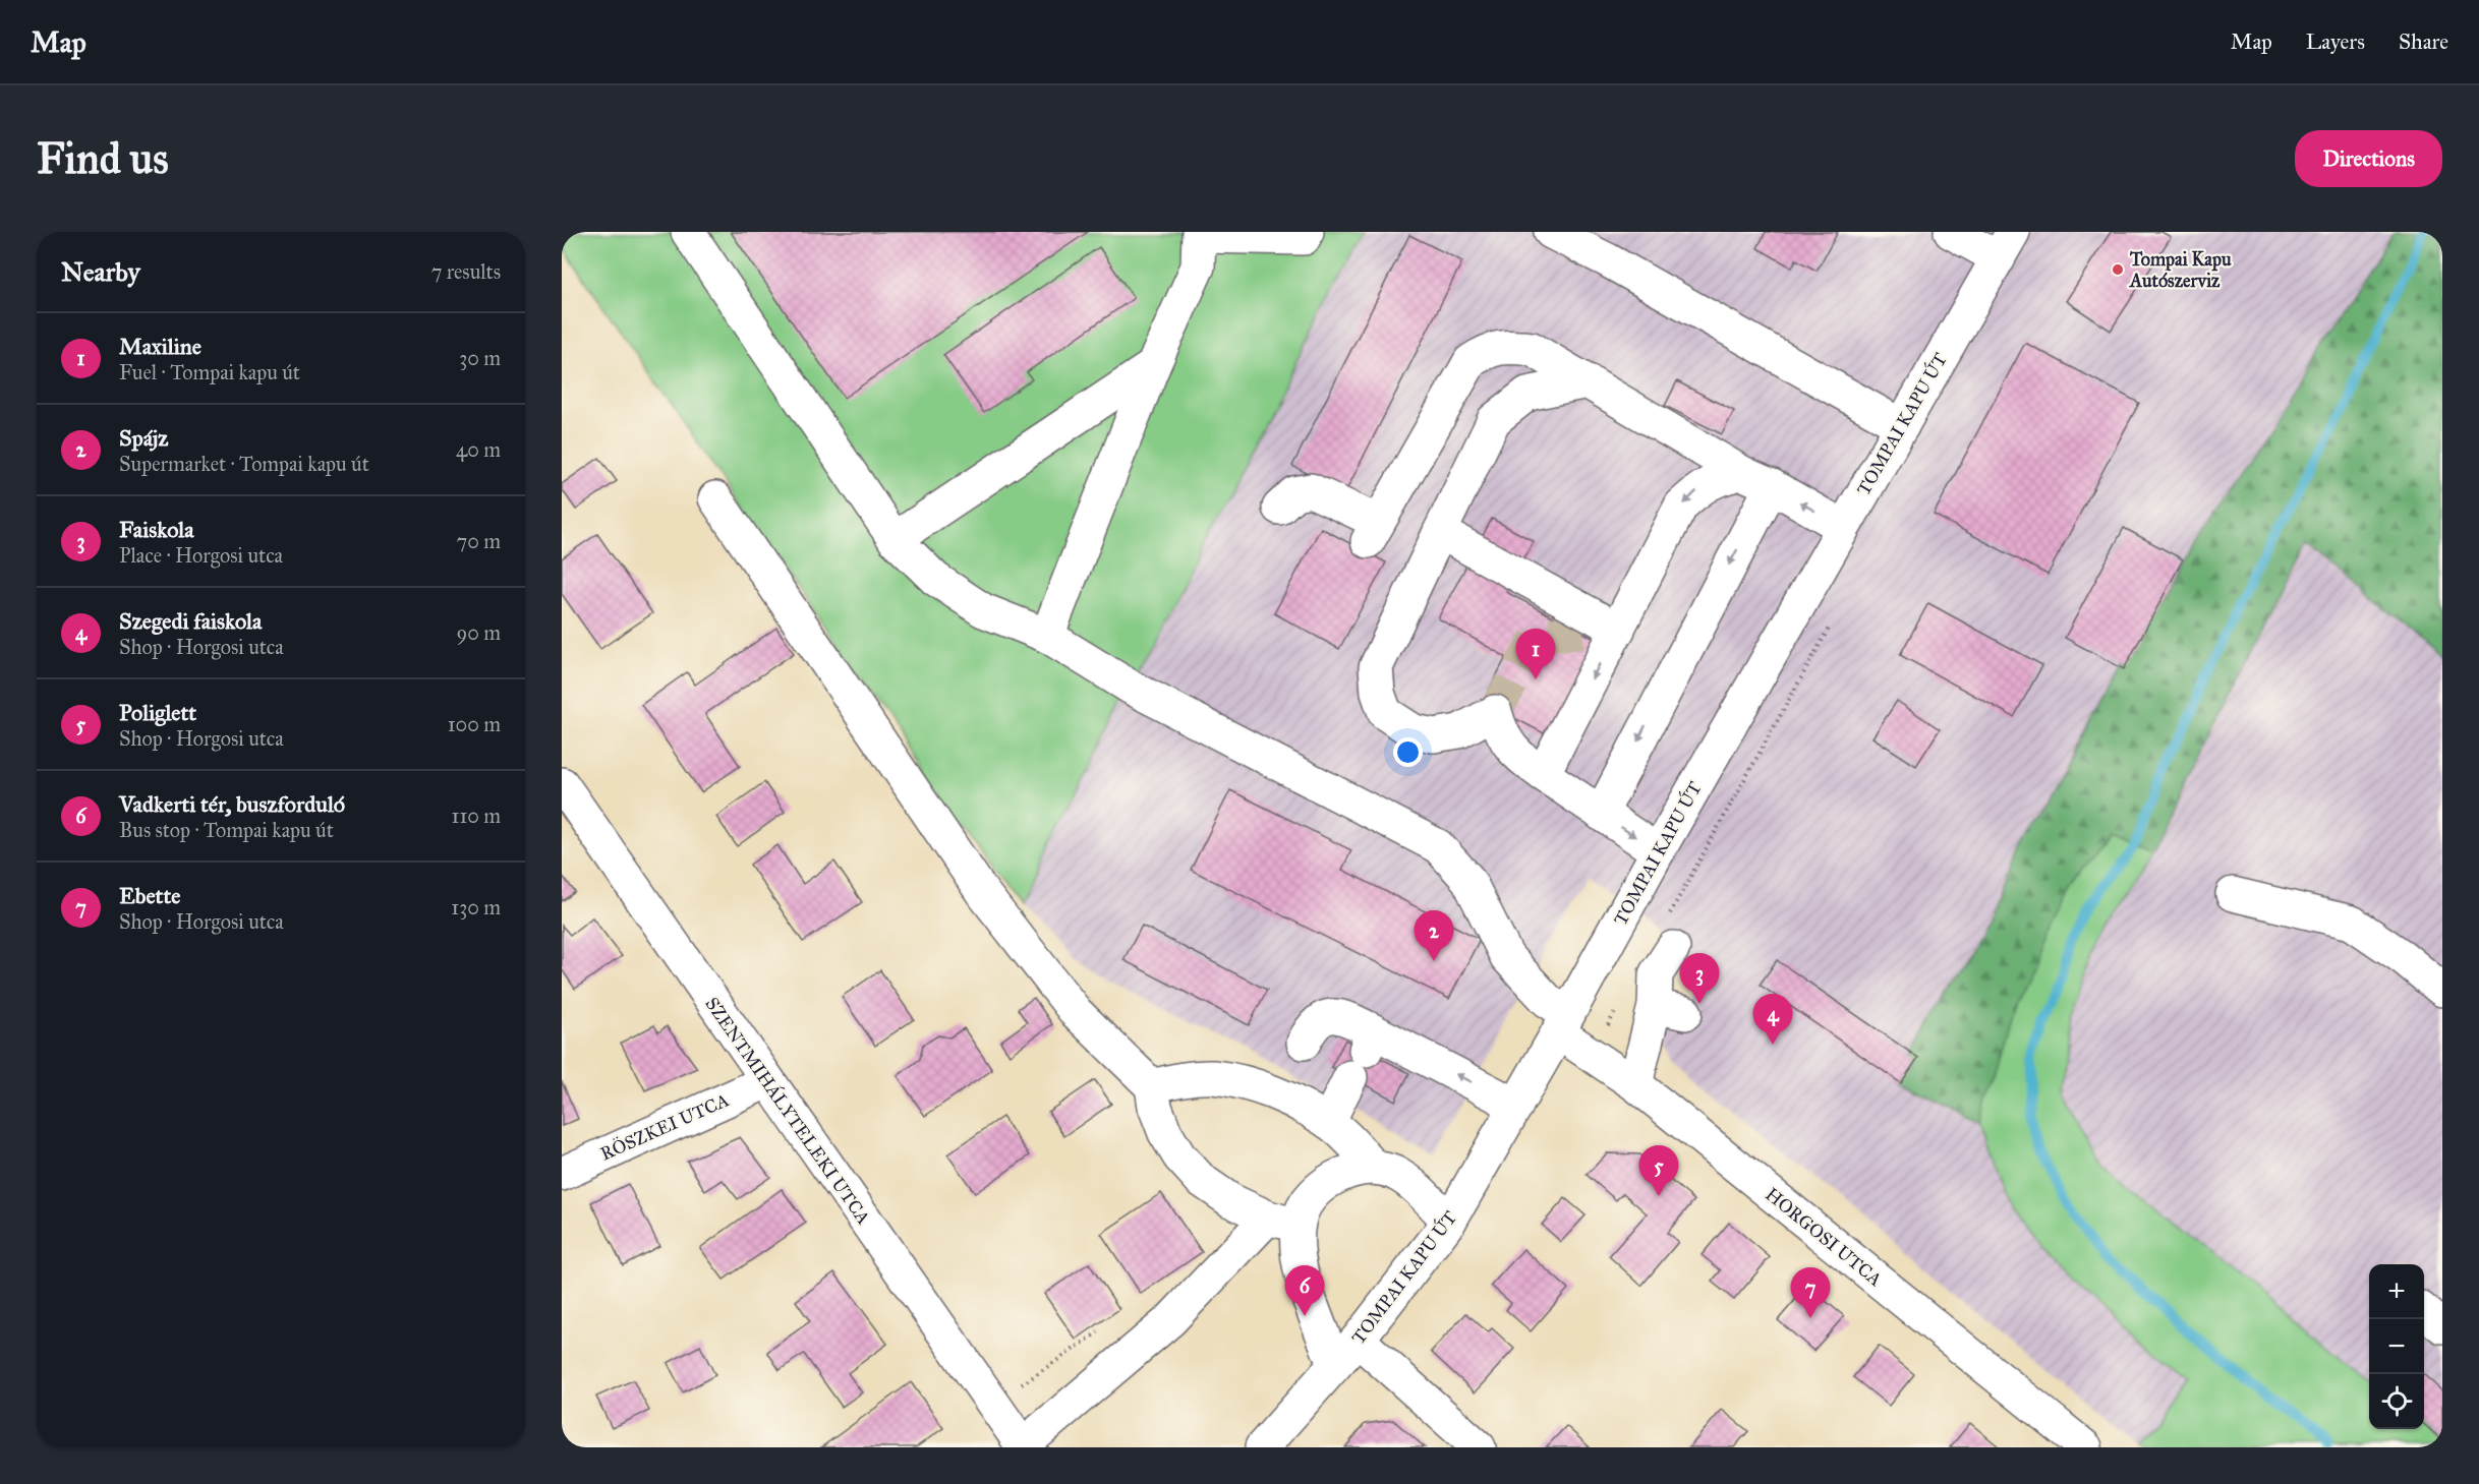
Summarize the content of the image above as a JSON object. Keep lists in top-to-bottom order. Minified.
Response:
{"streets":{"street":["TOMPAI KAPU ÚT","SZENTMIHÁLYTELEKI UTCA","RÖSZKEI UTCA","HORGOSI UTCA"]},"crossings":[["TOMPAI KAPU ÚT","HORGOSI UTCA"],["SZENTMIHÁLYTELEKI UTCA","RÖSZKEI UTCA"]],"places":["Tompai Kapu Autószerviz"],"page":{"header":"Map","nav":["Map","Layers","Share"],"buttons":"Directions","title":"Find us","heading":["Nearby","7 results"],"list":[{"mark":"1","name":"Maxiline","note":"Fuel · Tompai kapu út","value":"30 m"},{"mark":"2","name":"Spájz","note":"Supermarket · Tompai kapu út","value":"40 m"},{"mark":"3","name":"Faiskola","note":"Place · Horgosi utca","value":"70 m"},{"mark":"4","name":"Szegedi faiskola","note":"Shop · Horgosi utca","value":"90 m"},{"mark":"5","name":"Poliglett","note":"Shop · Horgosi utca","value":"100 m"},{"mark":"6","name":"Vadkerti tér, buszforduló","note":"Bus stop · Tompai kapu út","value":"110 m"},{"mark":"7","name":"Ebette","note":"Shop · Horgosi utca","value":"130 m"}],"pins":["1","2","3","4","5","6","7"],"map_buttons":["+","−"]}}
